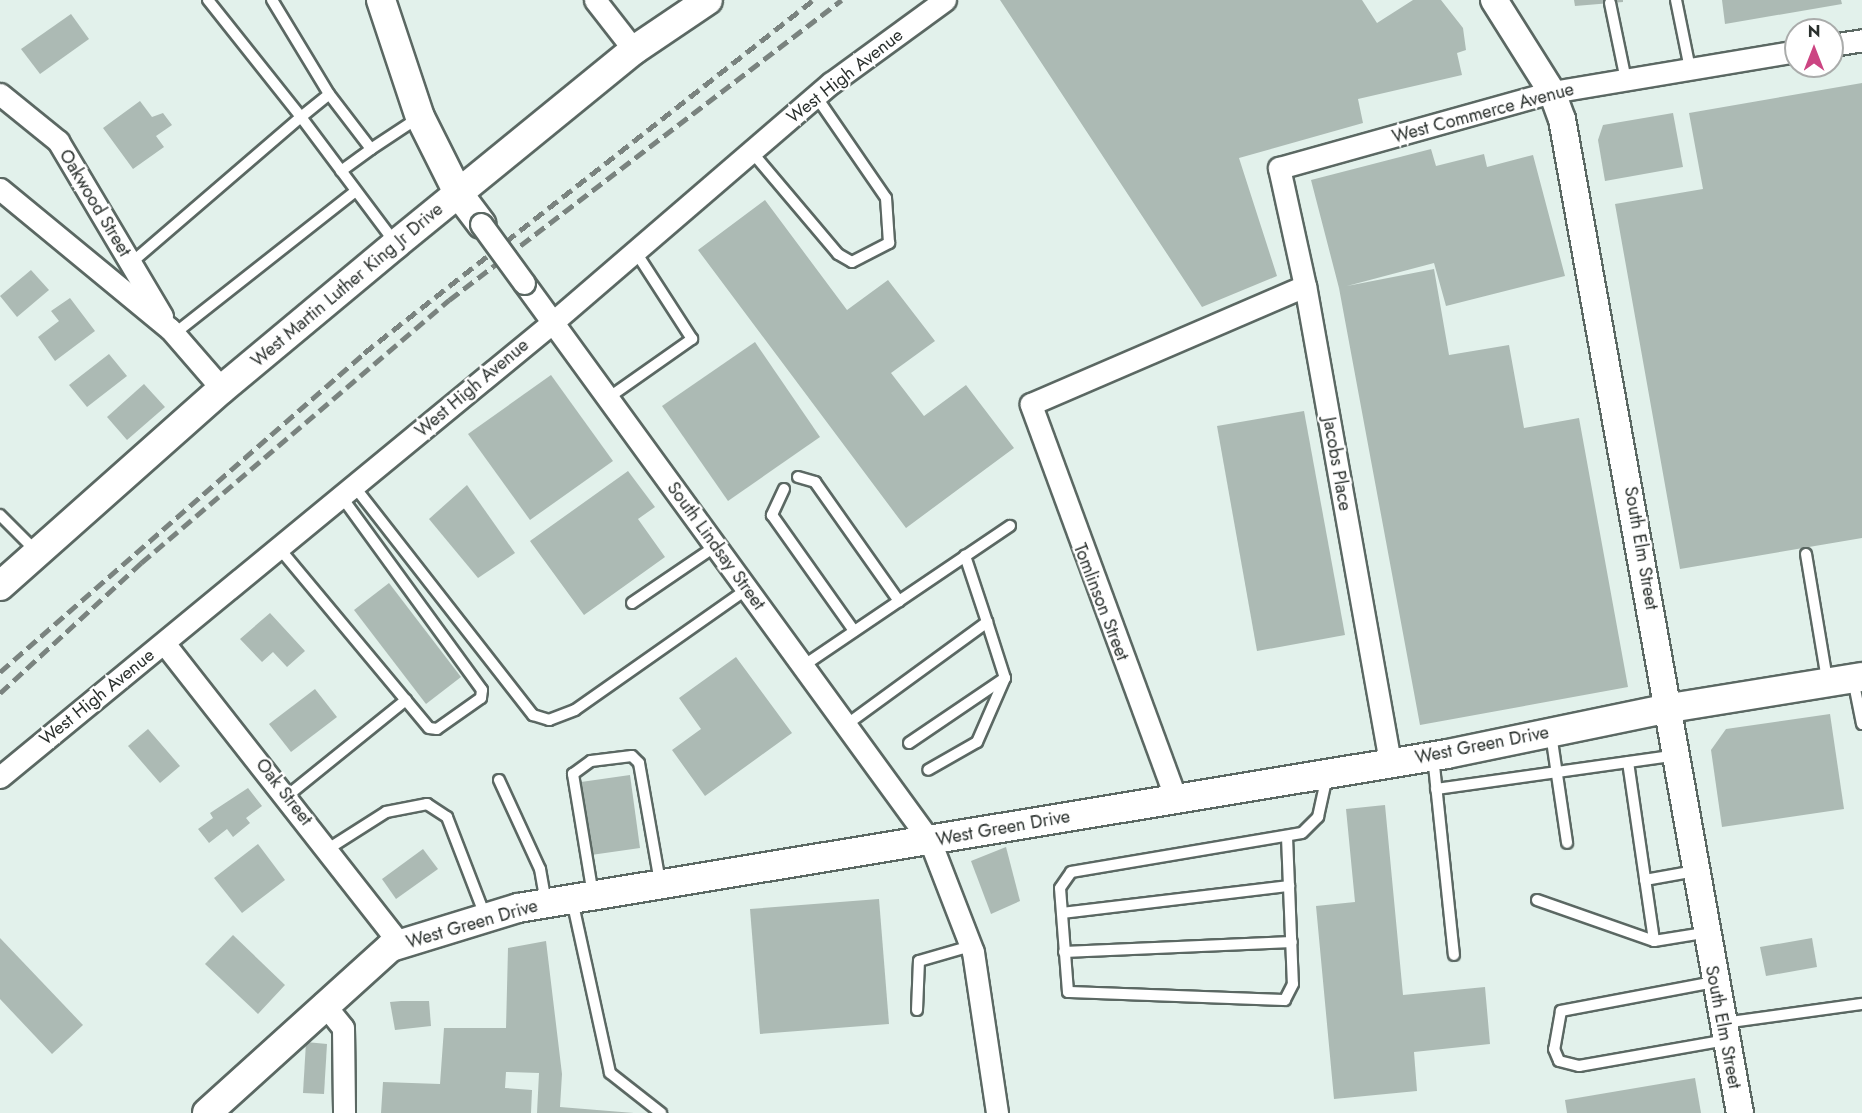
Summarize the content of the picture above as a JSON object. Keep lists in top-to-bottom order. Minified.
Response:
{"streets":{"main road":["West Martin Luther King Jr Drive","South Lindsay Street","West Green Drive"],"street":["West High Avenue","West Commerce Avenue","Oakwood Street","Jacobs Place","South Elm Street","Tomlinson Street","Oak Street"]},"crossings":[["West High Avenue","South Lindsay Street"],["West High Avenue","Oak Street"],["West Commerce Avenue","Jacobs Place"],["West Commerce Avenue","South Elm Street"],["Oakwood Street","West Martin Luther King Jr Drive"],["West Martin Luther King Jr Drive","South Lindsay Street"],["Jacobs Place","Tomlinson Street"],["Jacobs Place","West Green Drive"],["South Lindsay Street","West Green Drive"],["South Elm Street","West Green Drive"],["Tomlinson Street","West Green Drive"],["West Green Drive","Oak Street"]],"north":"top"}
